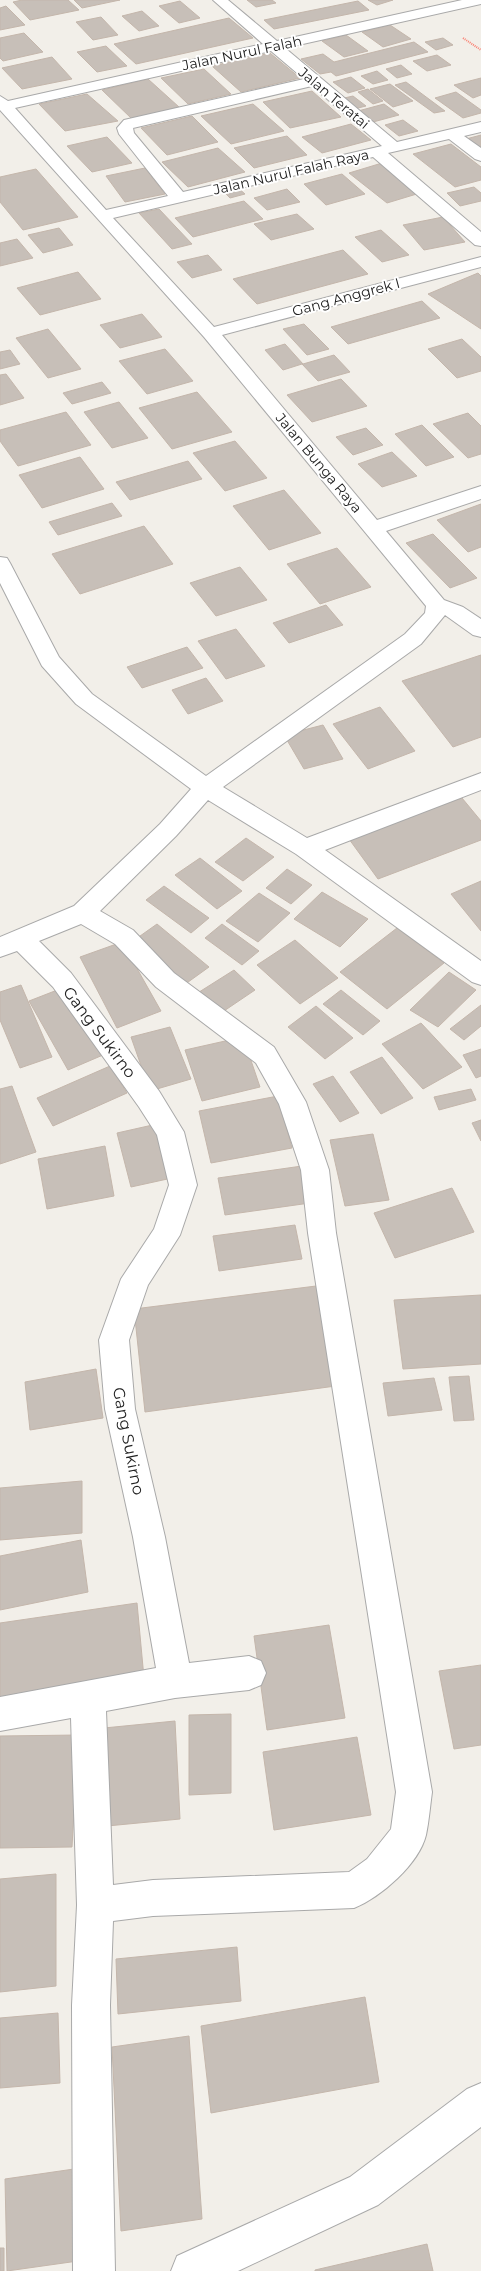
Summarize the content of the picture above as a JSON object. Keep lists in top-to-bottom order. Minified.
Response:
{"streets":{"street":["Jalan Nurul Falah","Jalan Teratai","Jalan Nurul Falah Raya","Gang Anggrek I","Jalan Bunga Raya","Gang Sukirno"]},"crossings":[["Jalan Nurul Falah","Jalan Teratai"],["Jalan Nurul Falah","Jalan Bunga Raya"],["Jalan Teratai","Jalan Nurul Falah Raya"],["Jalan Nurul Falah Raya","Jalan Bunga Raya"],["Gang Anggrek I","Jalan Bunga Raya"]]}
